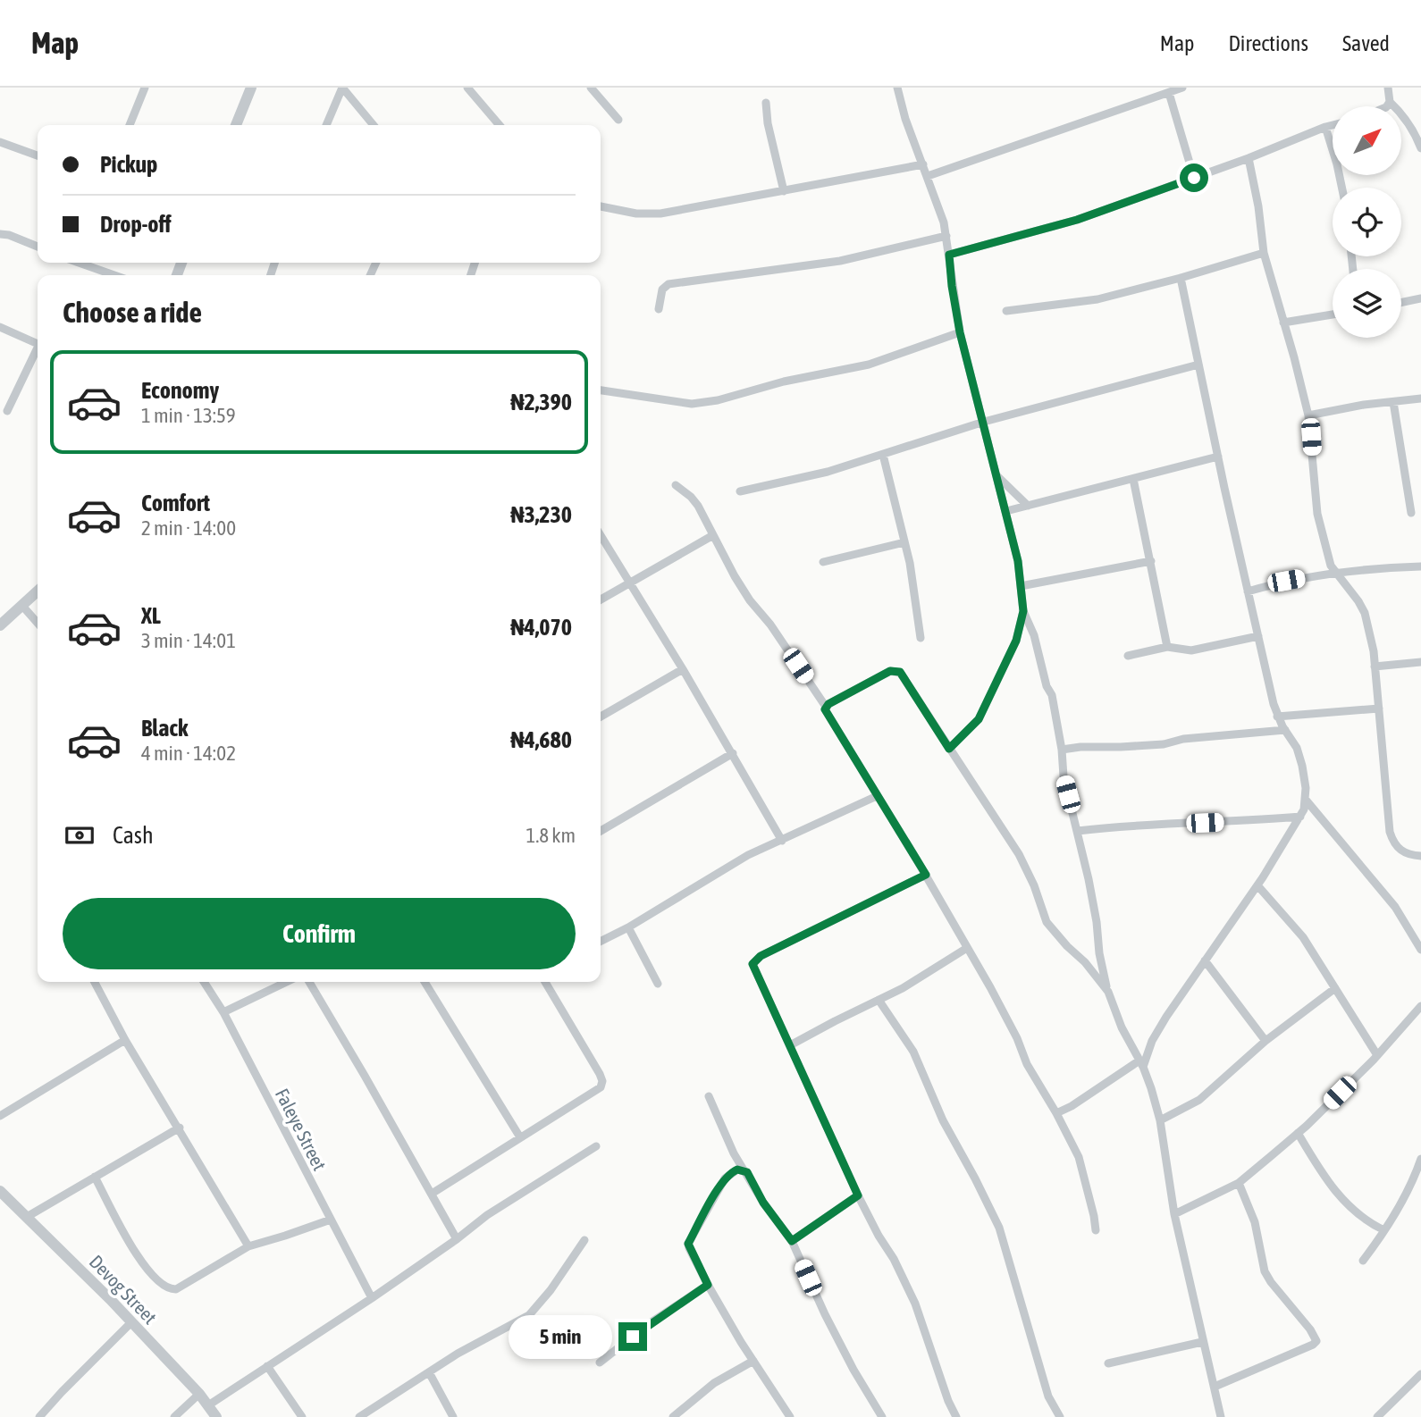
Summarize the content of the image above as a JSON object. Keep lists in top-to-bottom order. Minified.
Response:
{"streets":{"street":["Faleye Street","Devog Street"]},"north":"top right","page":{"header":"Map","nav":["Map","Directions","Saved"],"banner":["Pickup","Drop-off"],"heading":"Choose a ride","list":[{"name":"Economy","note":"1 min · 13:59","value":"₦2,390"},{"name":"Comfort","note":"2 min · 14:00","value":"₦3,230"},{"name":"XL","note":"3 min · 14:01","value":"₦4,070"},{"name":"Black","note":"4 min · 14:02","value":"₦4,680"}],"pay":["Cash","1.8 km"],"buttons":"Confirm","bubble":"5 min"}}
